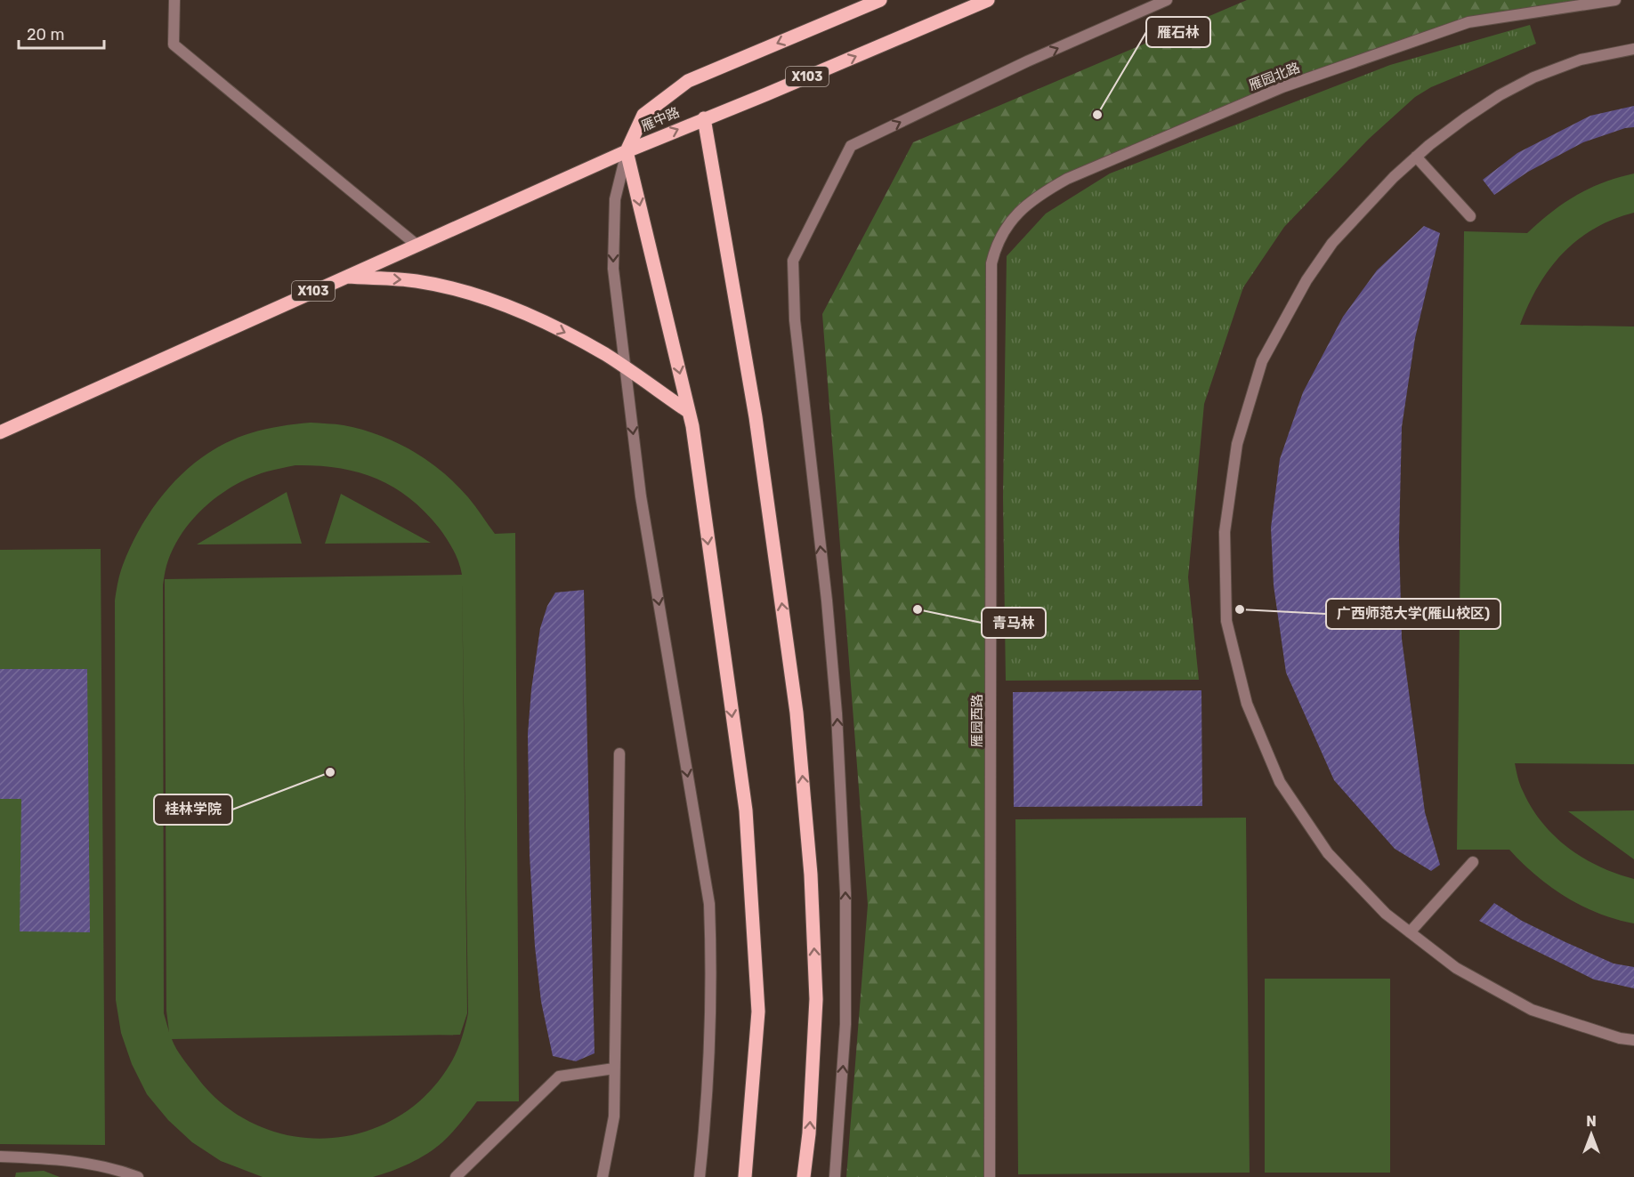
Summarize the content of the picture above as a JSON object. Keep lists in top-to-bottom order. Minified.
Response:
{"streets":{"main road":["X103","雁中路"],"street":["雁园北路","雁园西路"]},"crossings":[["X103","雁中路"],["雁园北路","雁园西路"]],"places":["雁石林","青马林","广西师范大学(雁山校区)","桂林学院"],"scale_bar":"20 m","north":"top"}
